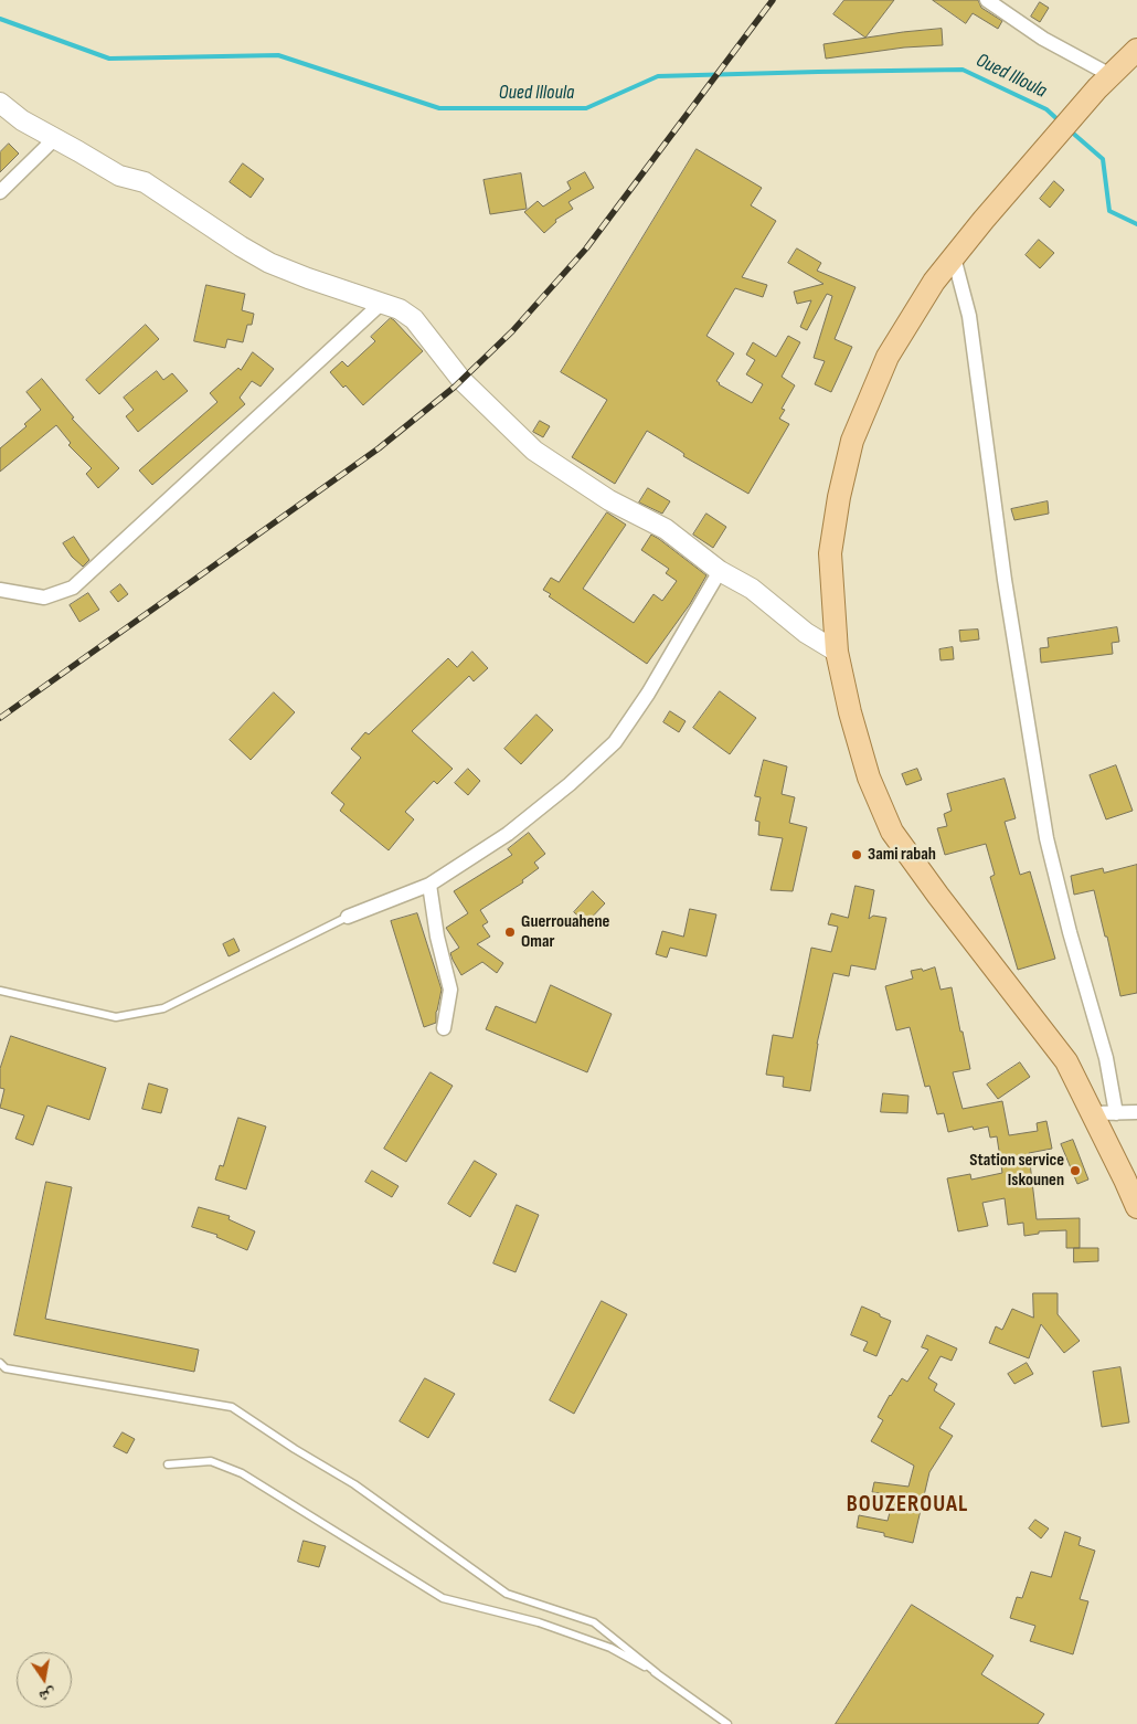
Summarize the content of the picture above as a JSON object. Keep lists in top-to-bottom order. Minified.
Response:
{"districts":["BOUZEROUAL"],"water":["Oued Illoula"],"places":["3ami rabah","Guerrouahene Omar","Station service Iskounen"],"north":"bottom"}
